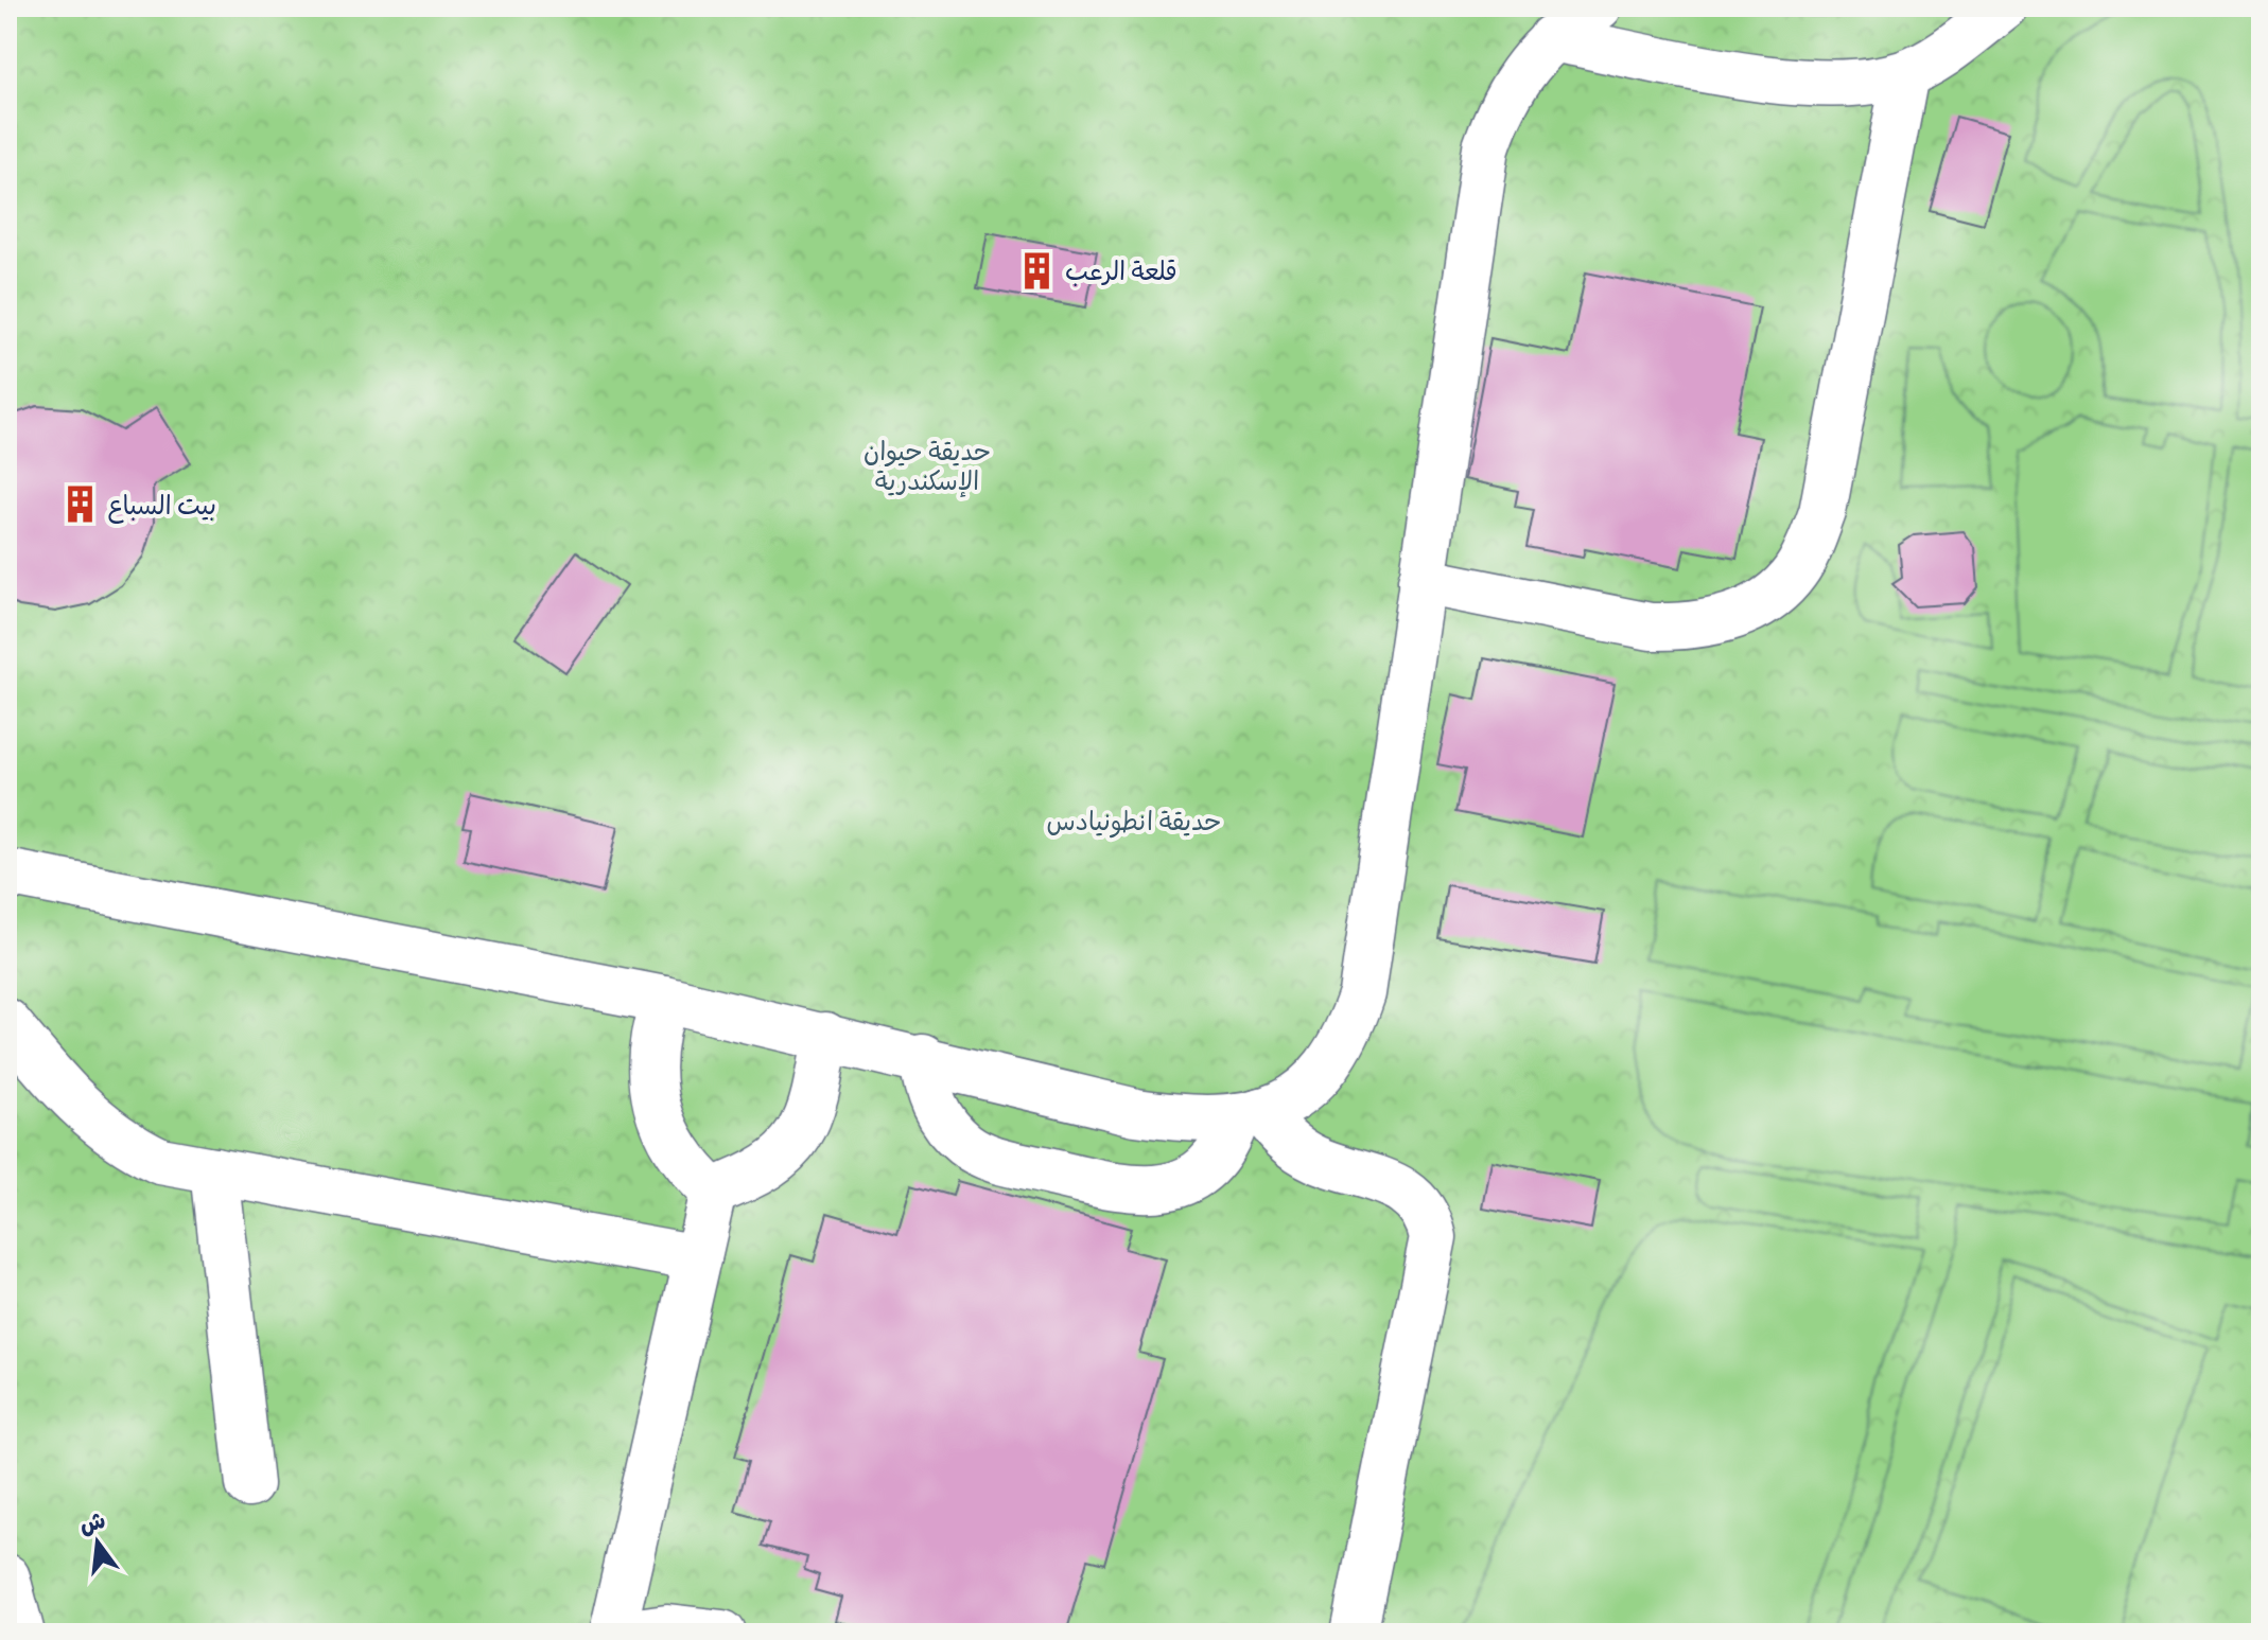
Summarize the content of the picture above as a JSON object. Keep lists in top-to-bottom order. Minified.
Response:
{"parks":["حديقة حيوان الإسكندرية","حديقة انطونيادس"],"places":{"building":["قلعة الرعب","بيت السباع"]},"north":"top"}
